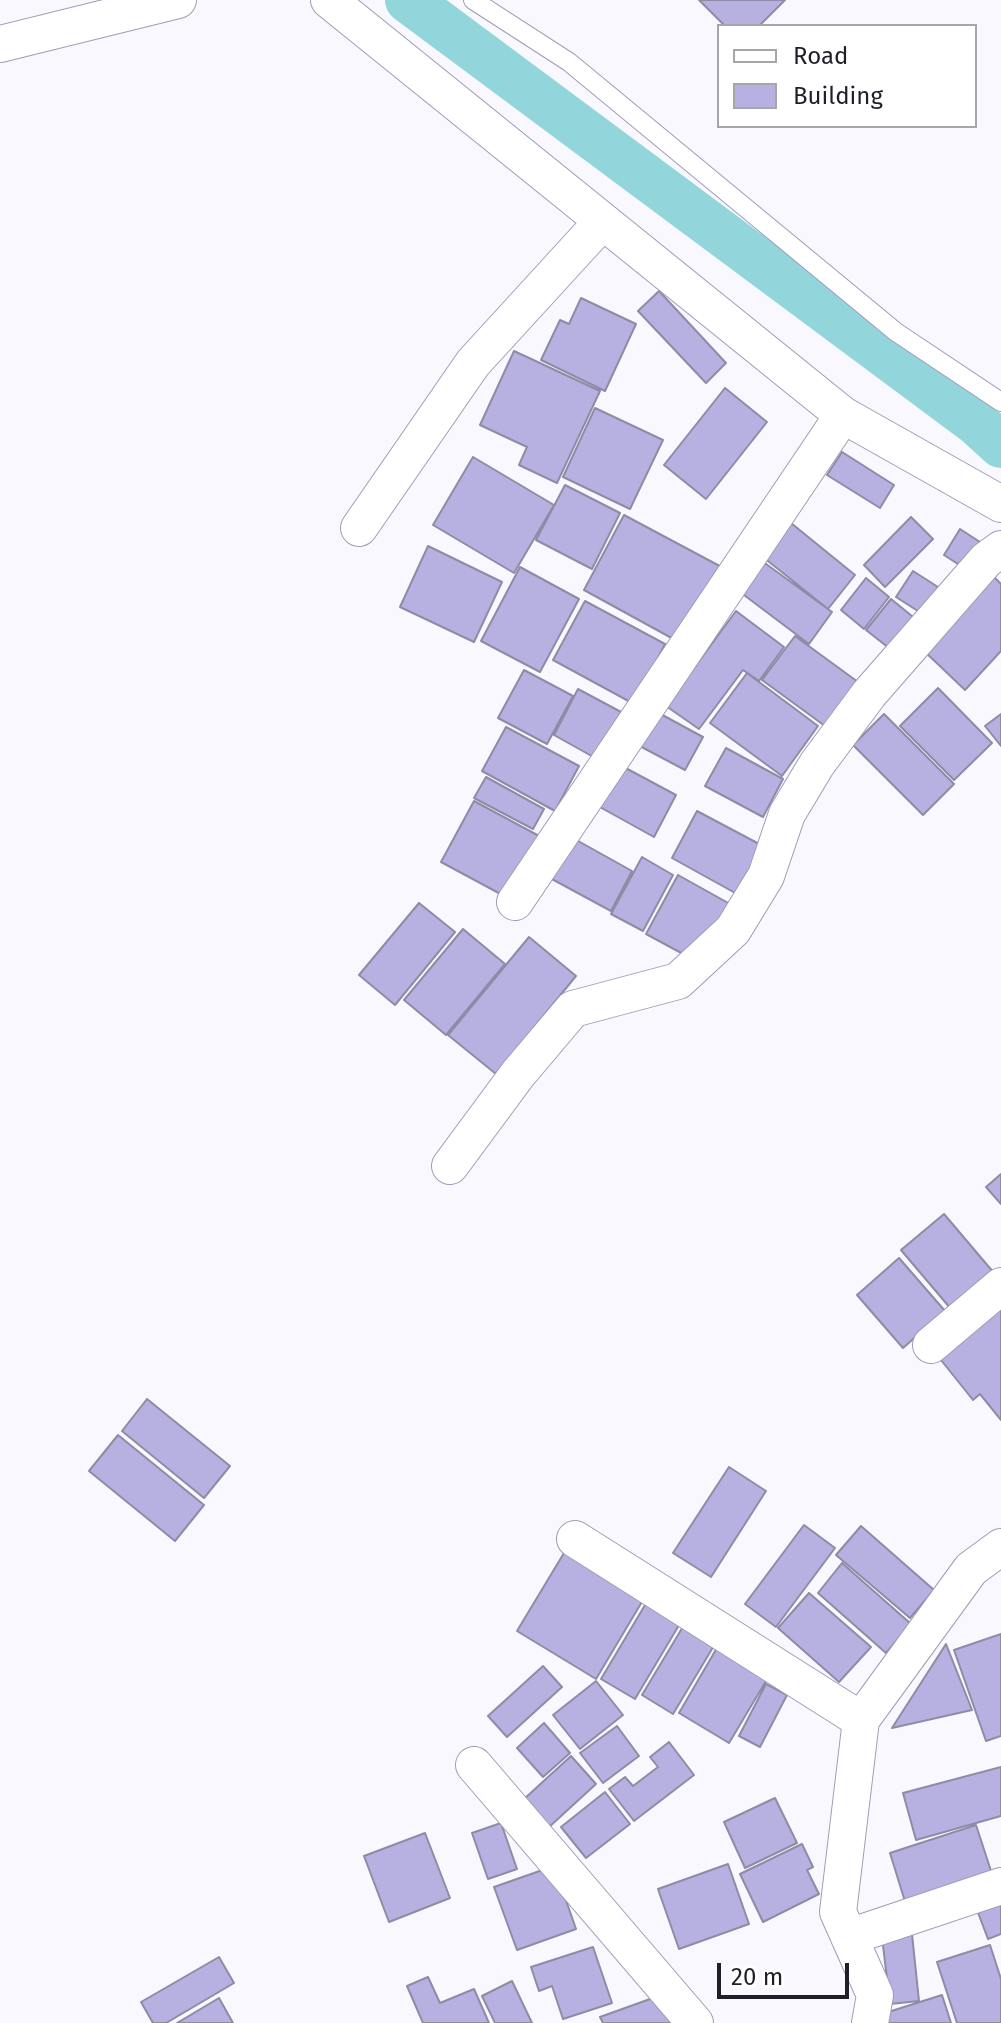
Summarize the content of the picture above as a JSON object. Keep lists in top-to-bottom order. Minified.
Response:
{"legend":["Road","Building"],"scale_bar":"20 m"}
